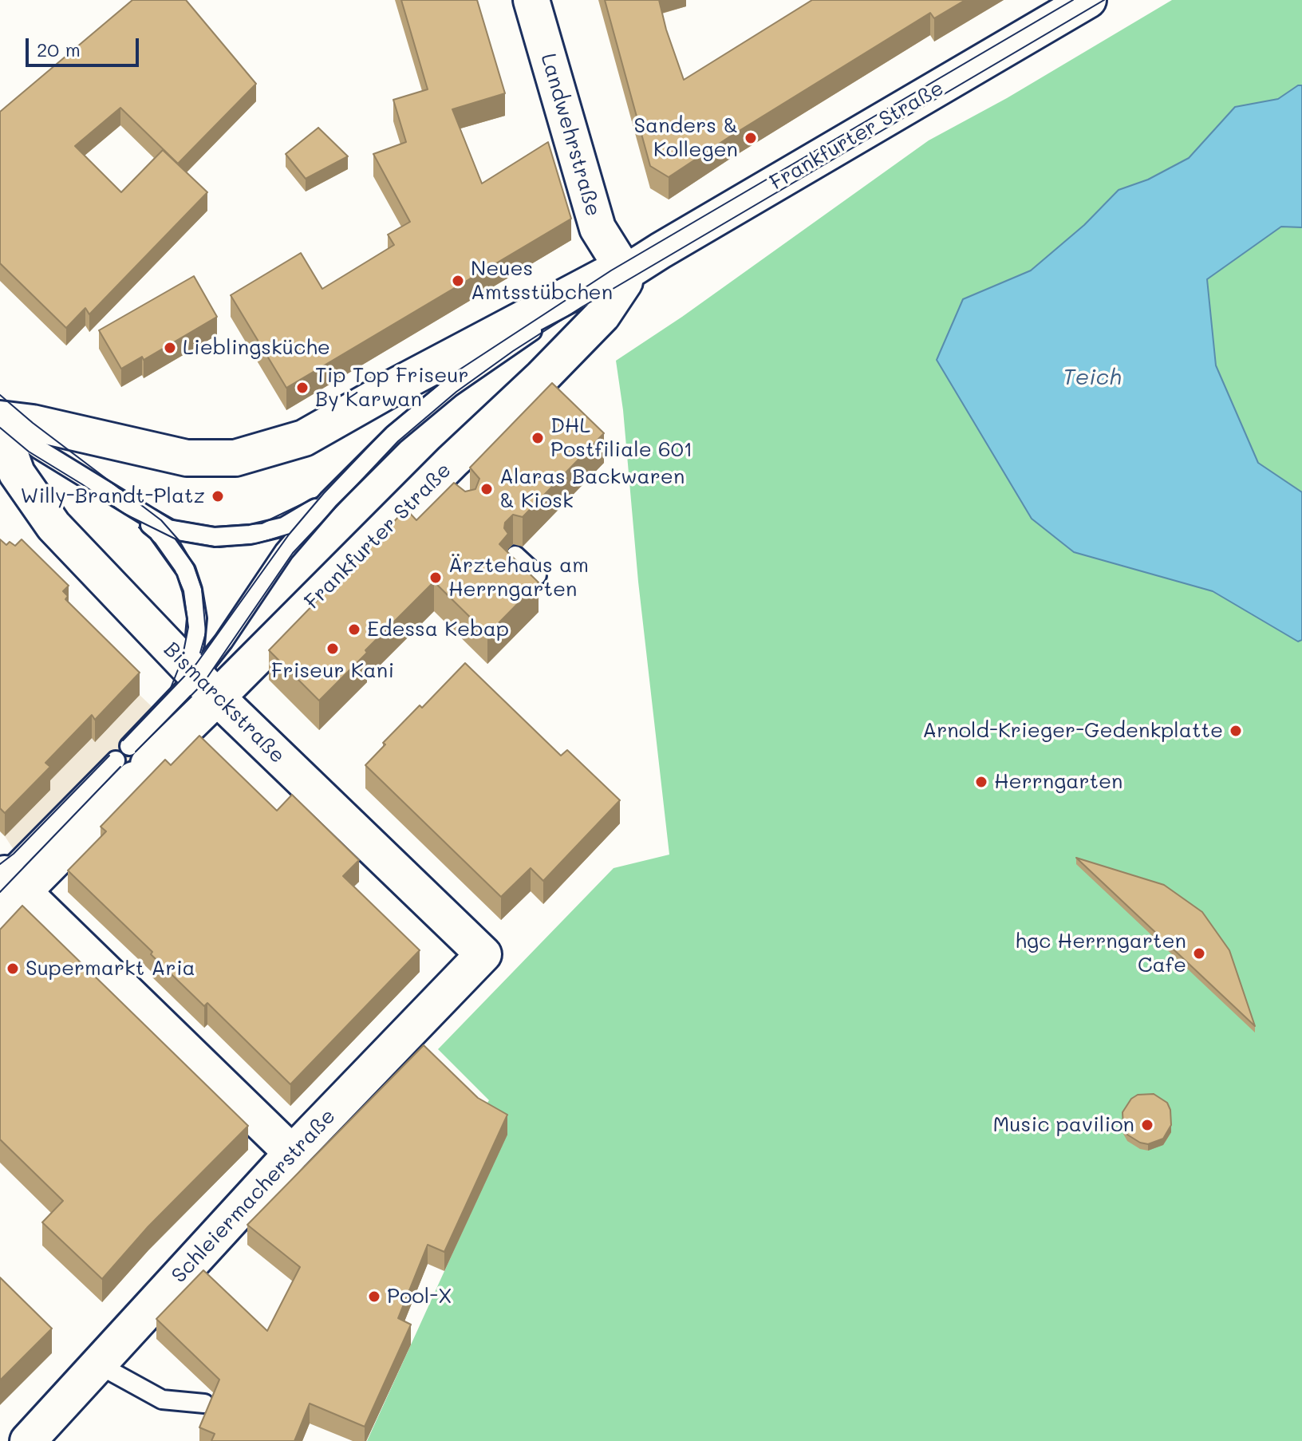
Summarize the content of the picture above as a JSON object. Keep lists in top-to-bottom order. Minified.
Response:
{"streets":{"main road":["Landwehrstraße","Frankfurter Straße","Bismarckstraße","Schleiermacherstraße"]},"crossings":[["Landwehrstraße","Frankfurter Straße"],["Frankfurter Straße","Bismarckstraße"],["Bismarckstraße","Schleiermacherstraße"]],"water":["Teich"],"places":["Sanders & Kollegen","Neues Amtsstübchen","Lieblingsküche","Tip Top Friseur By Karwan","DHL Postfiliale 601","Alaras Backwaren & Kiosk","Willy-Brandt-Platz","Ärztehaus am Herrngarten","Edessa Kebap","Friseur Kani","Arnold-Krieger-Gedenkplatte","Herrngarten","hgc Herrngarten Cafe","Supermarkt Aria","Music pavilion","Pool-X"],"scale_bar":"20 m"}
